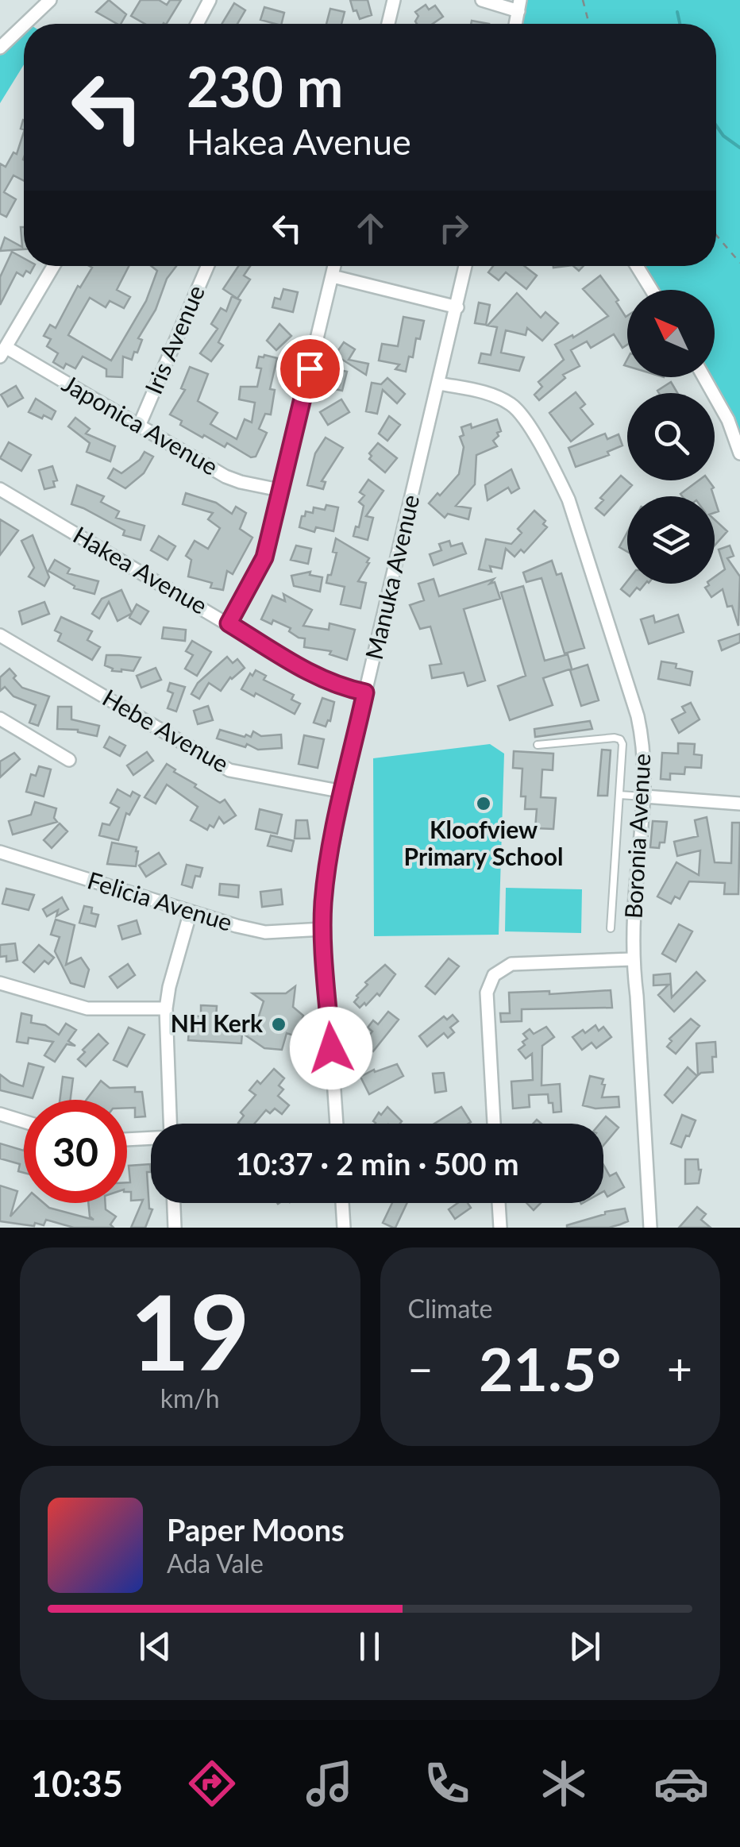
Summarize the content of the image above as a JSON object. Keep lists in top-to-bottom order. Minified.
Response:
{"streets":{"street":["Iris Avenue","Japonica Avenue","Hakea Avenue","Manuka Avenue","Hebe Avenue","Boronia Avenue","Felicia Avenue"]},"crossings":[["Iris Avenue","Japonica Avenue"],["Hakea Avenue","Manuka Avenue"],["Manuka Avenue","Hebe Avenue"],["Manuka Avenue","Boronia Avenue"],["Manuka Avenue","Felicia Avenue"]],"places":["Kloofview Primary School","NH Kerk"],"north":"top left","page":{"turn":["230 m","Hakea Avenue"],"limit":"30","trip":"10:37 · 2 min · 500 m","tile":[["19","km/h"],"Climate"],"heat":["−","21.5°","+"],"song":["Paper Moons","Ada Vale"],"tabs":"10:35"}}
